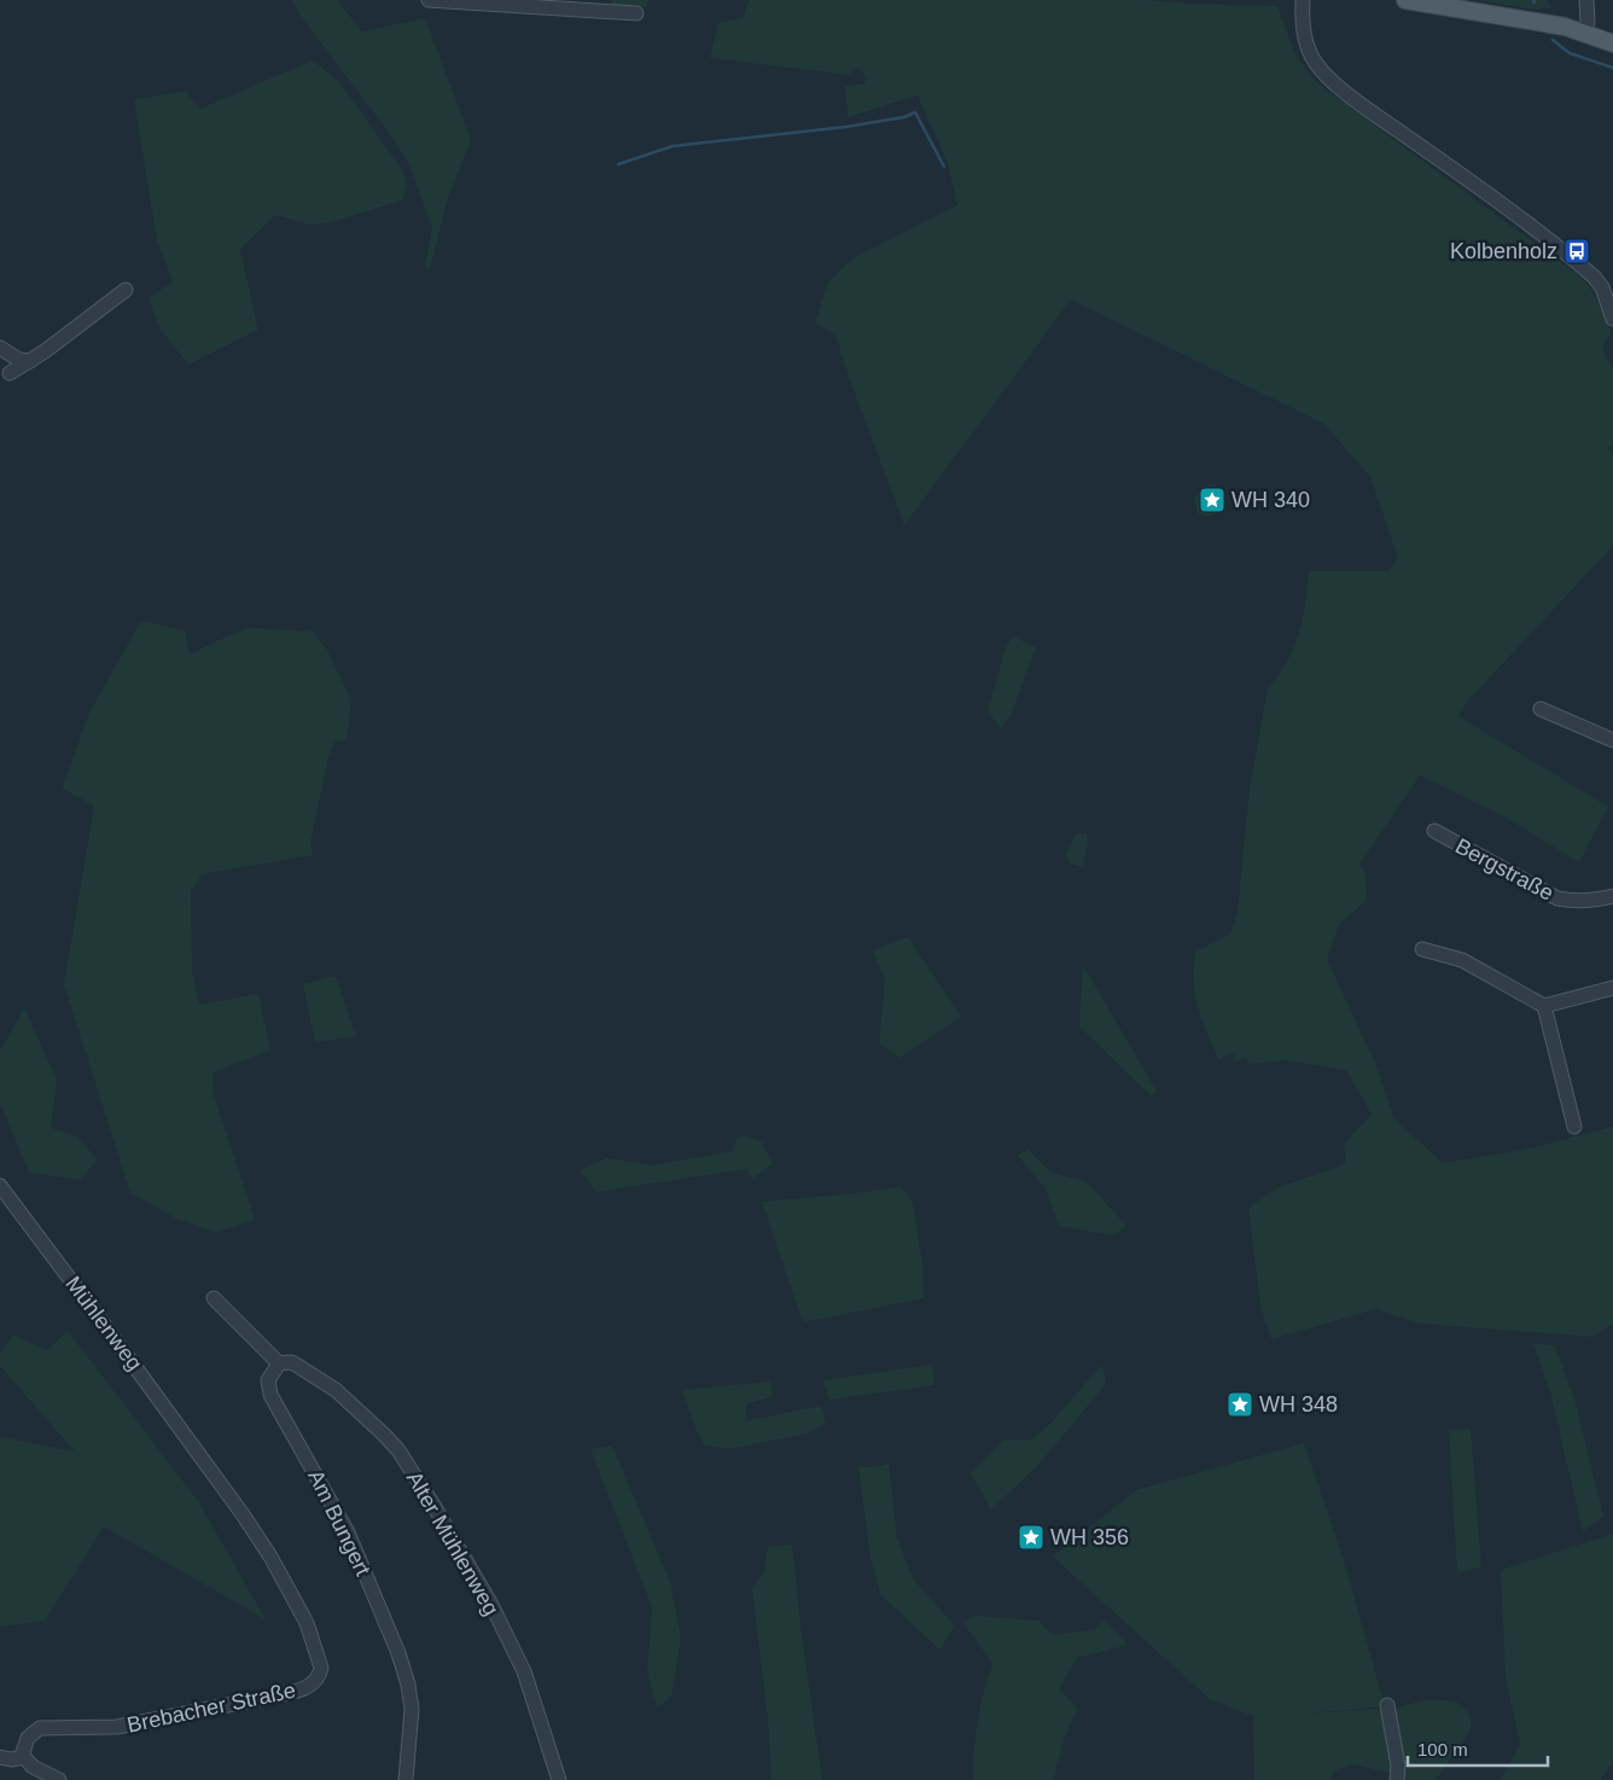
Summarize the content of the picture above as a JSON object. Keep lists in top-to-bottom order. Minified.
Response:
{"streets":{"street":["Bergstraße","Mühlenweg","Am Bungert","Alter Mühlenweg","Brebacher Straße"]},"crossings":[["Mühlenweg","Brebacher Straße"],["Am Bungert","Alter Mühlenweg"]],"places":{"bus stop":["Kolbenholz"],"place":["WH 340","WH 348","WH 356"]},"scale_bar":"100 m"}
